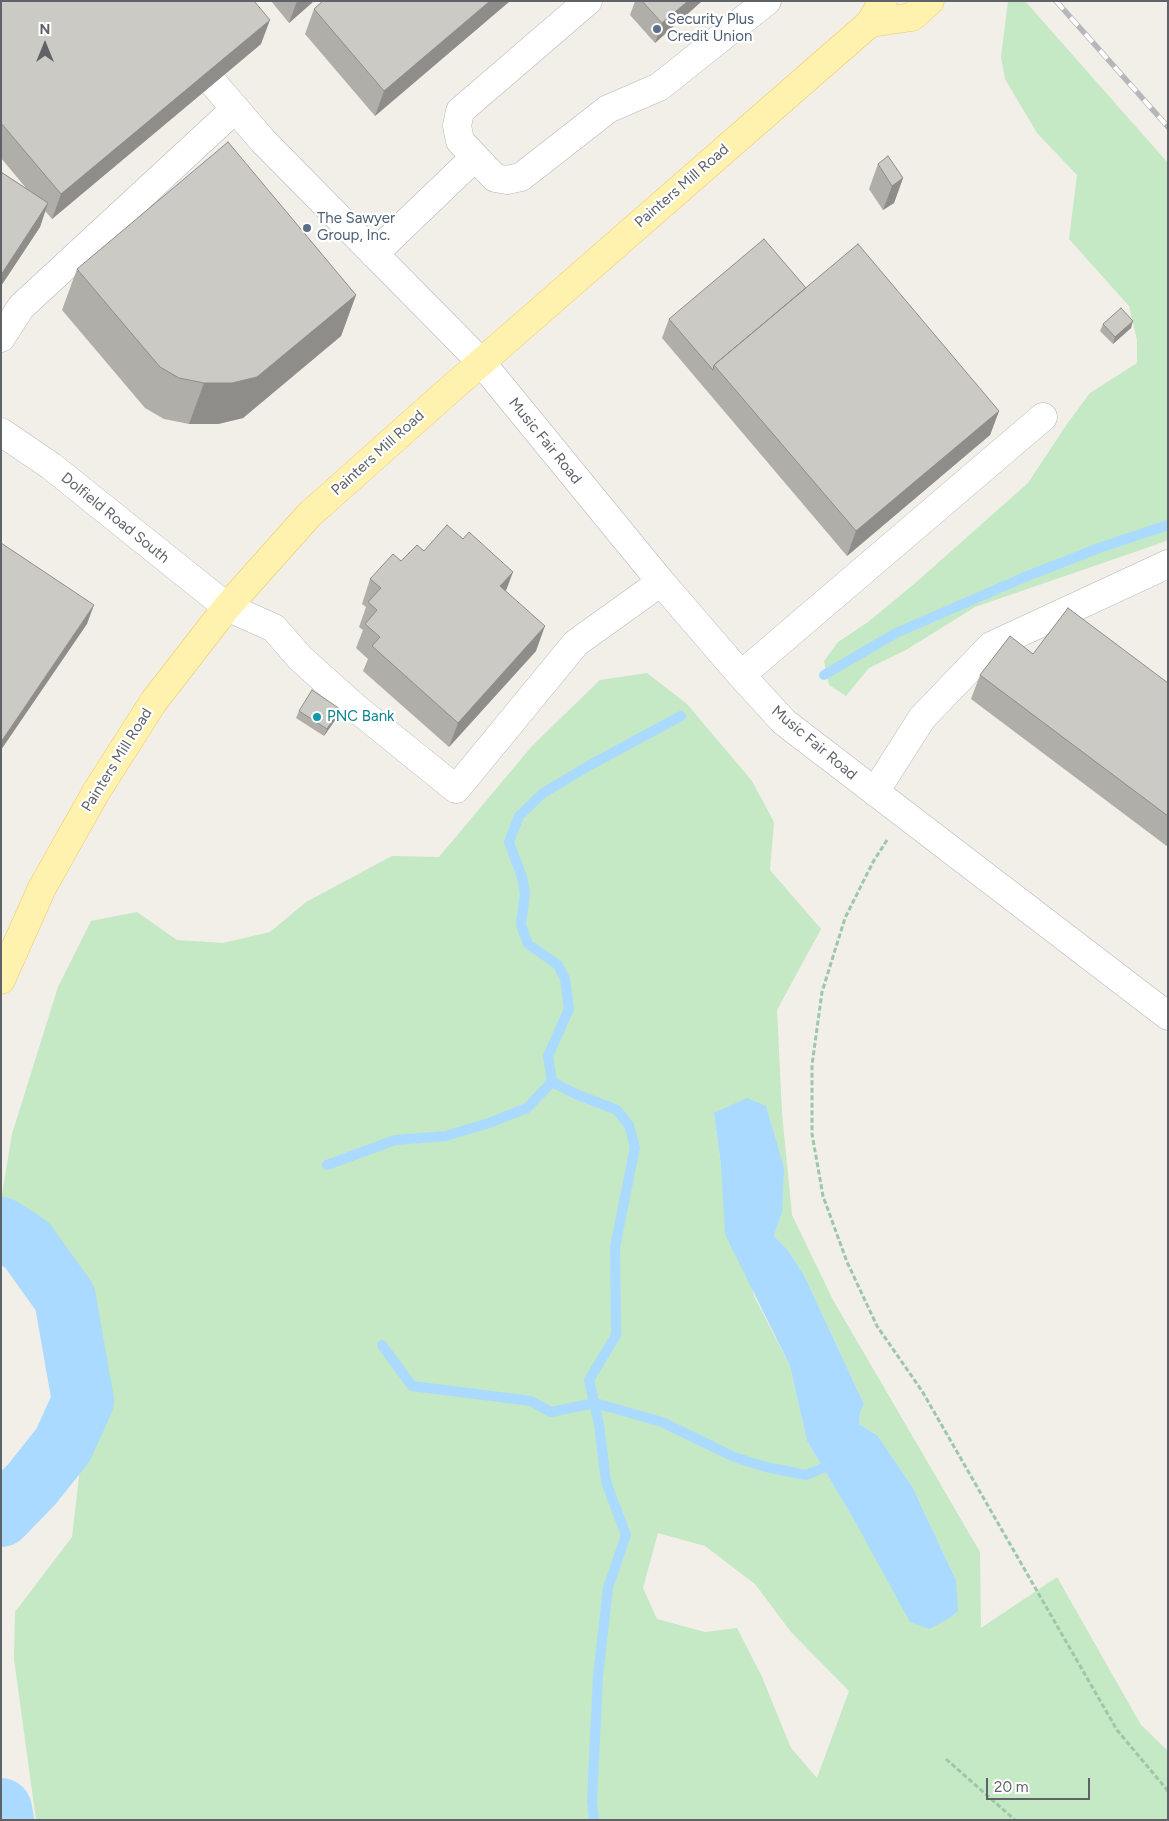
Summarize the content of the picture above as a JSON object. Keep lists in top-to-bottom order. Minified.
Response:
{"streets":{"main road":["Painters Mill Road"],"street":["Music Fair Road","Dolfield Road South"]},"crossings":[["Painters Mill Road","Music Fair Road"],["Painters Mill Road","Dolfield Road South"],["Music Fair Road","Dolfield Road South"]],"places":["Security Plus Credit Union","The Sawyer Group, Inc.","PNC Bank"],"scale_bar":"20 m","north":"top"}
